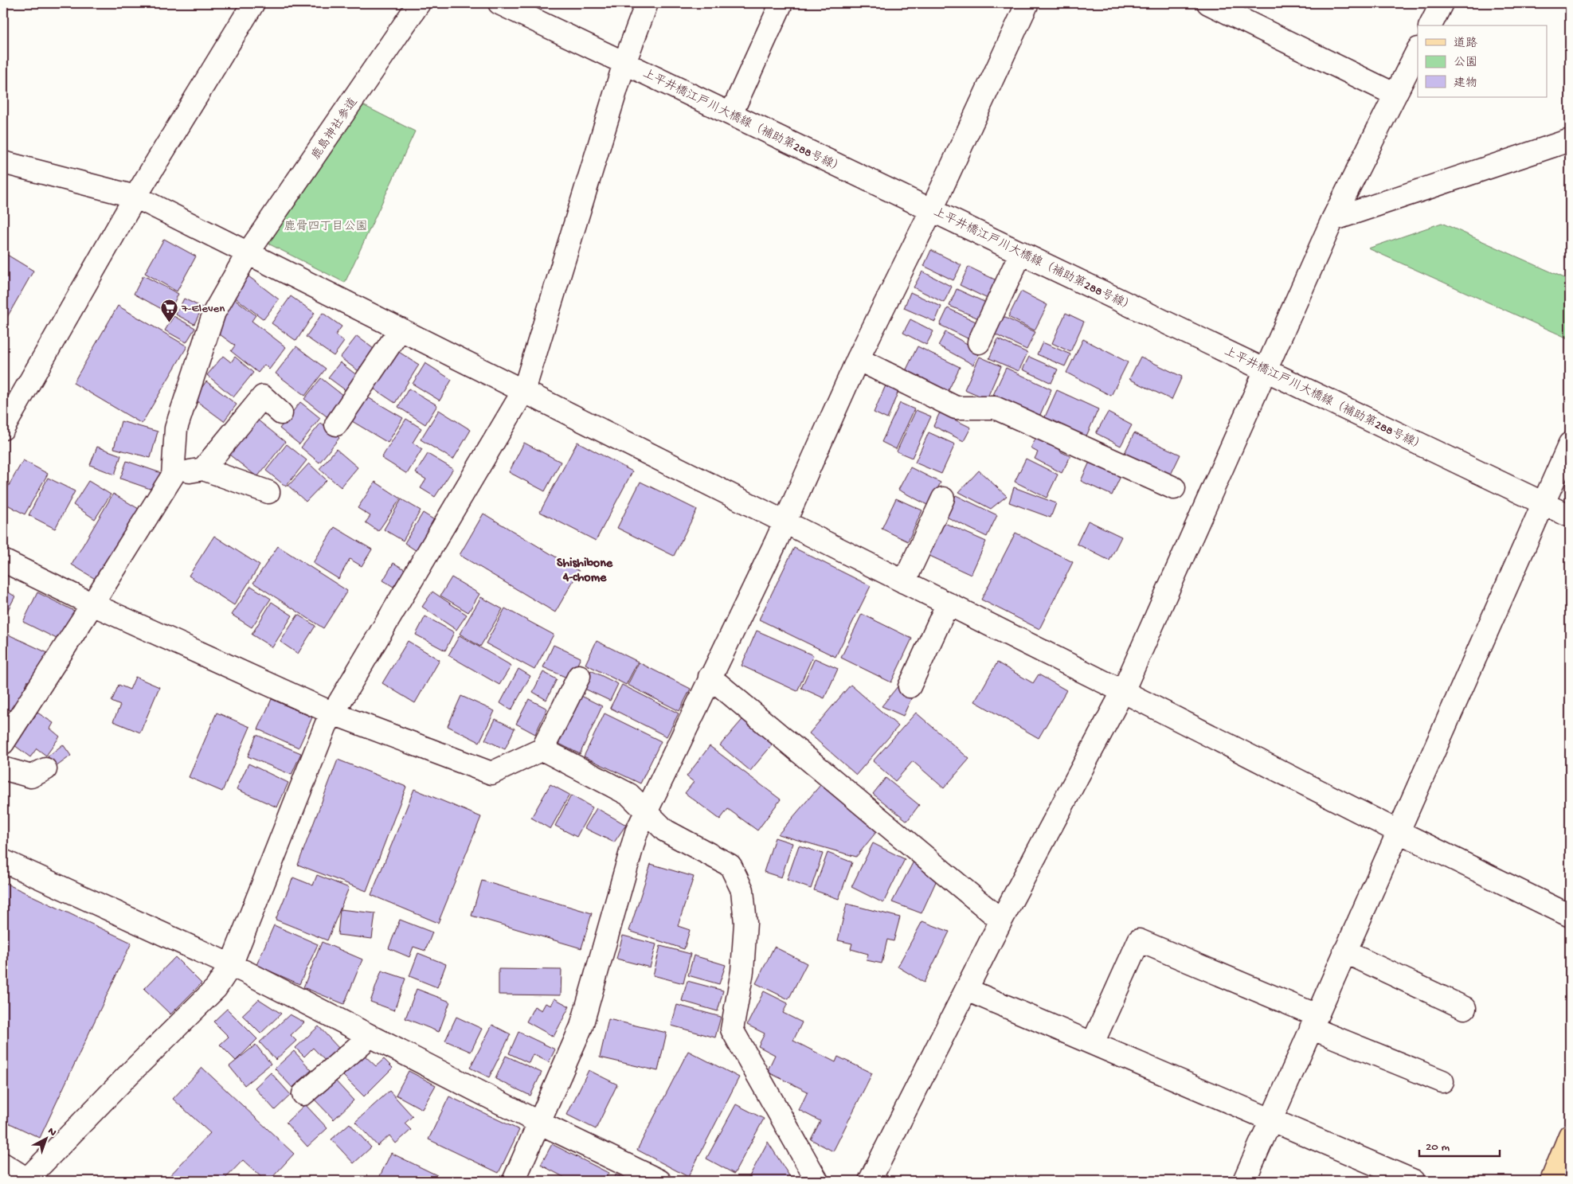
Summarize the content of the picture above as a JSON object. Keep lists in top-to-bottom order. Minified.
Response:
{"streets":{"street":["上平井橋江戸川大橋線（補助第288号線）","鹿島神社参道"]},"districts":["Shishibone 4-chome"],"parks":["鹿骨四丁目公園"],"places":{"supermarket":["7-Eleven"]},"legend":["道路","公園","建物"],"scale_bar":"20 m","north":"top right"}
